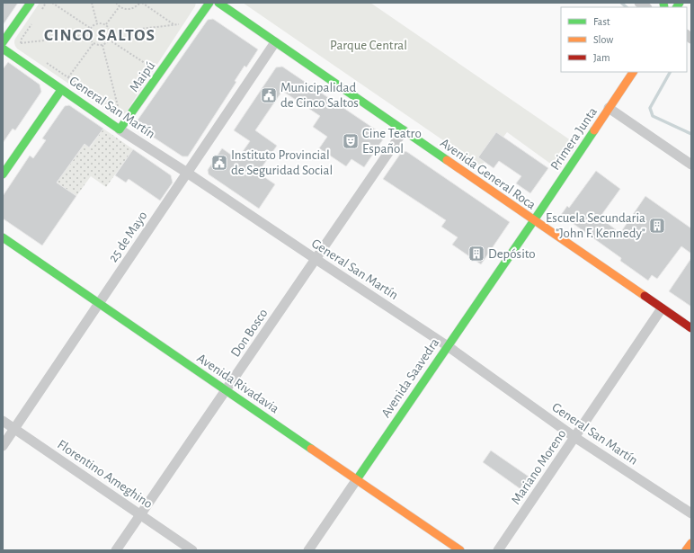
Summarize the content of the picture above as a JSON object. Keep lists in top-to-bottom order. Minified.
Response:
{"streets":{"street":["Maipú","General San Martín","Primera Junta","Avenida General Roca","25 de Mayo","Don Bosco","Avenida Saavedra","Avenida Rivadavia","Mariano Moreno","Florentino Ameghino"]},"crossings":[["Maipú","General San Martín"],["General San Martín","25 de Mayo"],["General San Martín","Don Bosco"],["General San Martín","Avenida Saavedra"],["General San Martín","Mariano Moreno"],["Primera Junta","Avenida General Roca"],["Primera Junta","Avenida Saavedra"],["Avenida General Roca","25 de Mayo"],["Avenida General Roca","Don Bosco"],["Avenida General Roca","Avenida Saavedra"],["Avenida General Roca","Mariano Moreno"],["25 de Mayo","Avenida Rivadavia"],["25 de Mayo","Florentino Ameghino"],["Don Bosco","Avenida Rivadavia"],["Don Bosco","Florentino Ameghino"],["Avenida Saavedra","Avenida Rivadavia"]],"districts":["CINCO SALTOS"],"parks":["Parque Central"],"places":{"public building":["Municipalidad de Cinco Saltos","Instituto Provincial de Seguridad Social"],"theatre":["Cine Teatro Español"],"building":["Escuela Secundaria \"John F. Kennedy\"","Depósito"]},"legend":["Fast","Slow","Jam"]}
